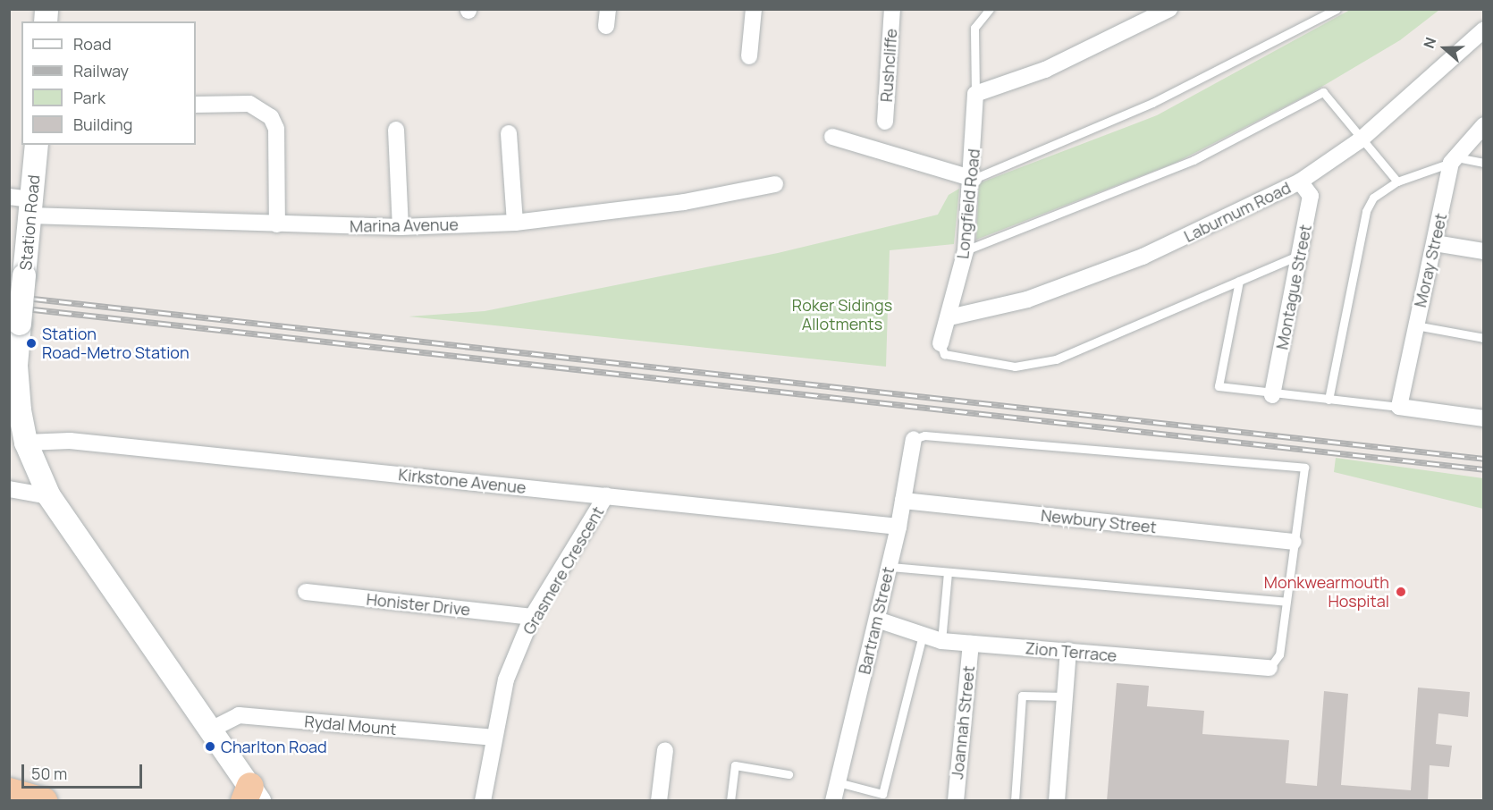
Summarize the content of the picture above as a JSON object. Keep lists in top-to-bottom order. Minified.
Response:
{"streets":{"main road":["Station Road"],"street":["Rushcliffe","Longfield Road","Laburnum Road","Marina Avenue","Moray Street","Montague Street","Kirkstone Avenue","Newbury Street","Grasmere Crescent","Honister Drive","Bartram Street","Zion Terrace","Joannah Street","Rydal Mount"]},"crossings":[["Longfield Road","Laburnum Road"],["Laburnum Road","Montague Street"],["Station Road","Marina Avenue"],["Kirkstone Avenue","Grasmere Crescent"],["Kirkstone Avenue","Bartram Street"],["Newbury Street","Bartram Street"],["Grasmere Crescent","Honister Drive"],["Grasmere Crescent","Rydal Mount"],["Bartram Street","Zion Terrace"],["Zion Terrace","Joannah Street"]],"parks":["Roker Sidings Allotments"],"places":["Station Road-Metro Station","Monkwearmouth Hospital","Charlton Road"],"legend":["Road","Railway","Park","Building"],"scale_bar":"50 m","north":"left"}
